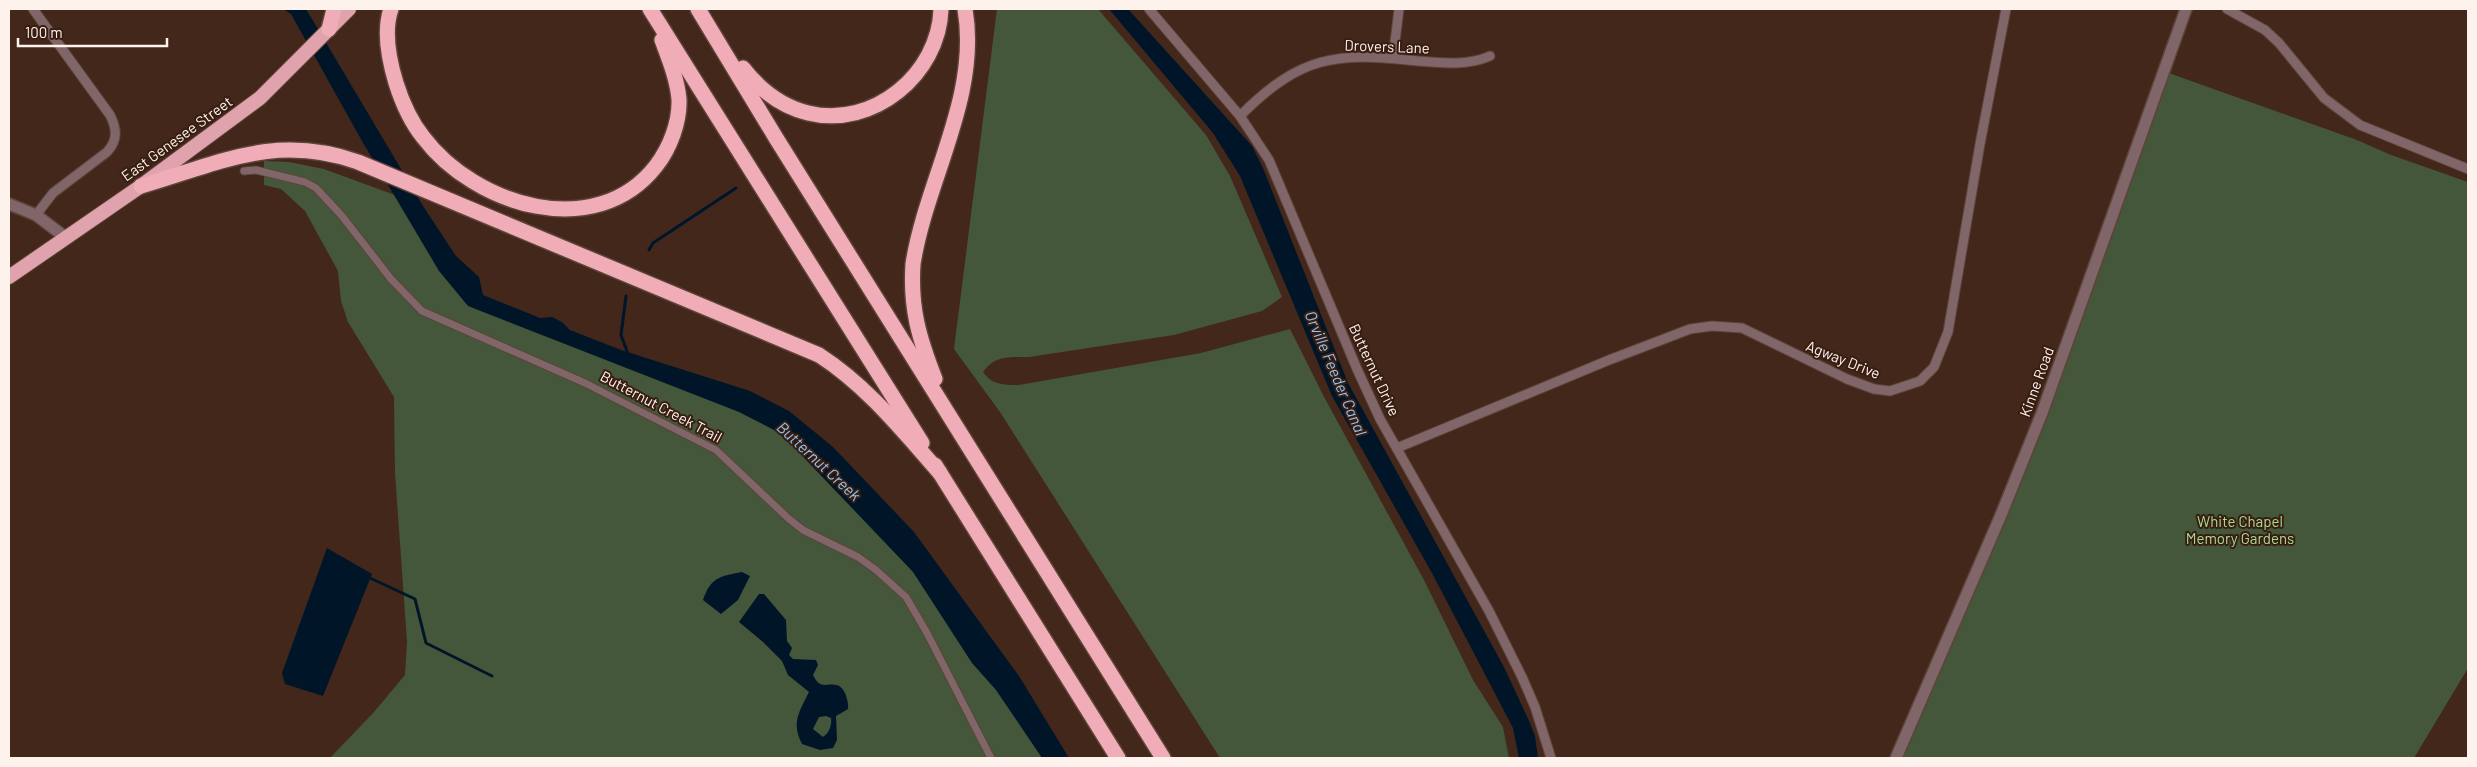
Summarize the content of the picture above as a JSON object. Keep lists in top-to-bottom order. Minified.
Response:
{"streets":{"highway":["East Genesee Street"],"street":["Drovers Lane","Agway Drive","Butternut Drive","Kinne Road","Butternut Creek Trail"]},"crossings":[["Drovers Lane","Butternut Drive"],["Agway Drive","Butternut Drive"]],"water":["Orville Feeder Canal","Butternut Creek"],"parks":["White Chapel Memory Gardens"],"scale_bar":"100 m"}
